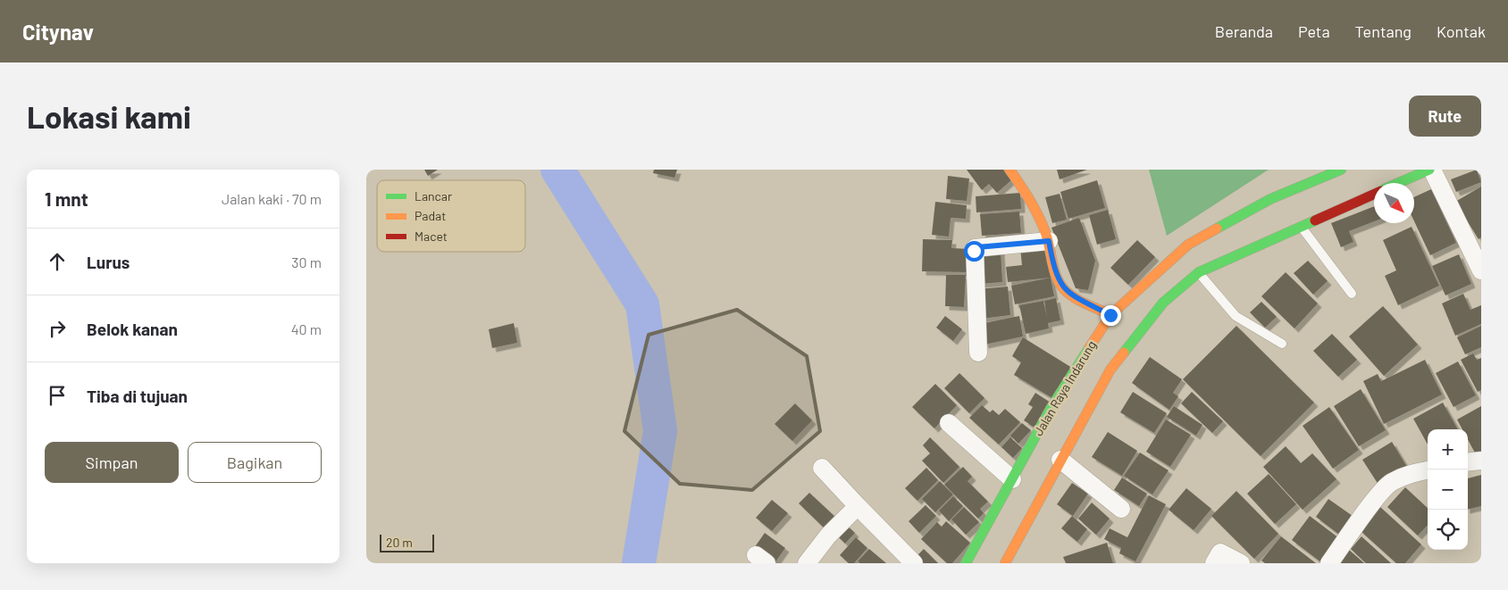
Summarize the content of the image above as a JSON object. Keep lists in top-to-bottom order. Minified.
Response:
{"streets":{"main road":["Jalan Raya Indarung"]},"legend":["Lancar","Padat","Macet"],"scale_bar":"20 m","north":"bottom right","page":{"header":"Citynav","nav":["Beranda","Peta","Tentang","Kontak"],"buttons":["Rute",["Simpan","Bagikan"]],"title":"Lokasi kami","heading":["1 mnt","Jalan kaki · 70 m"],"list":[["Lurus","30 m"],["Belok kanan","40 m"],"Tiba di tujuan"],"map_buttons":["+","−"],"scale":"20 m"}}
